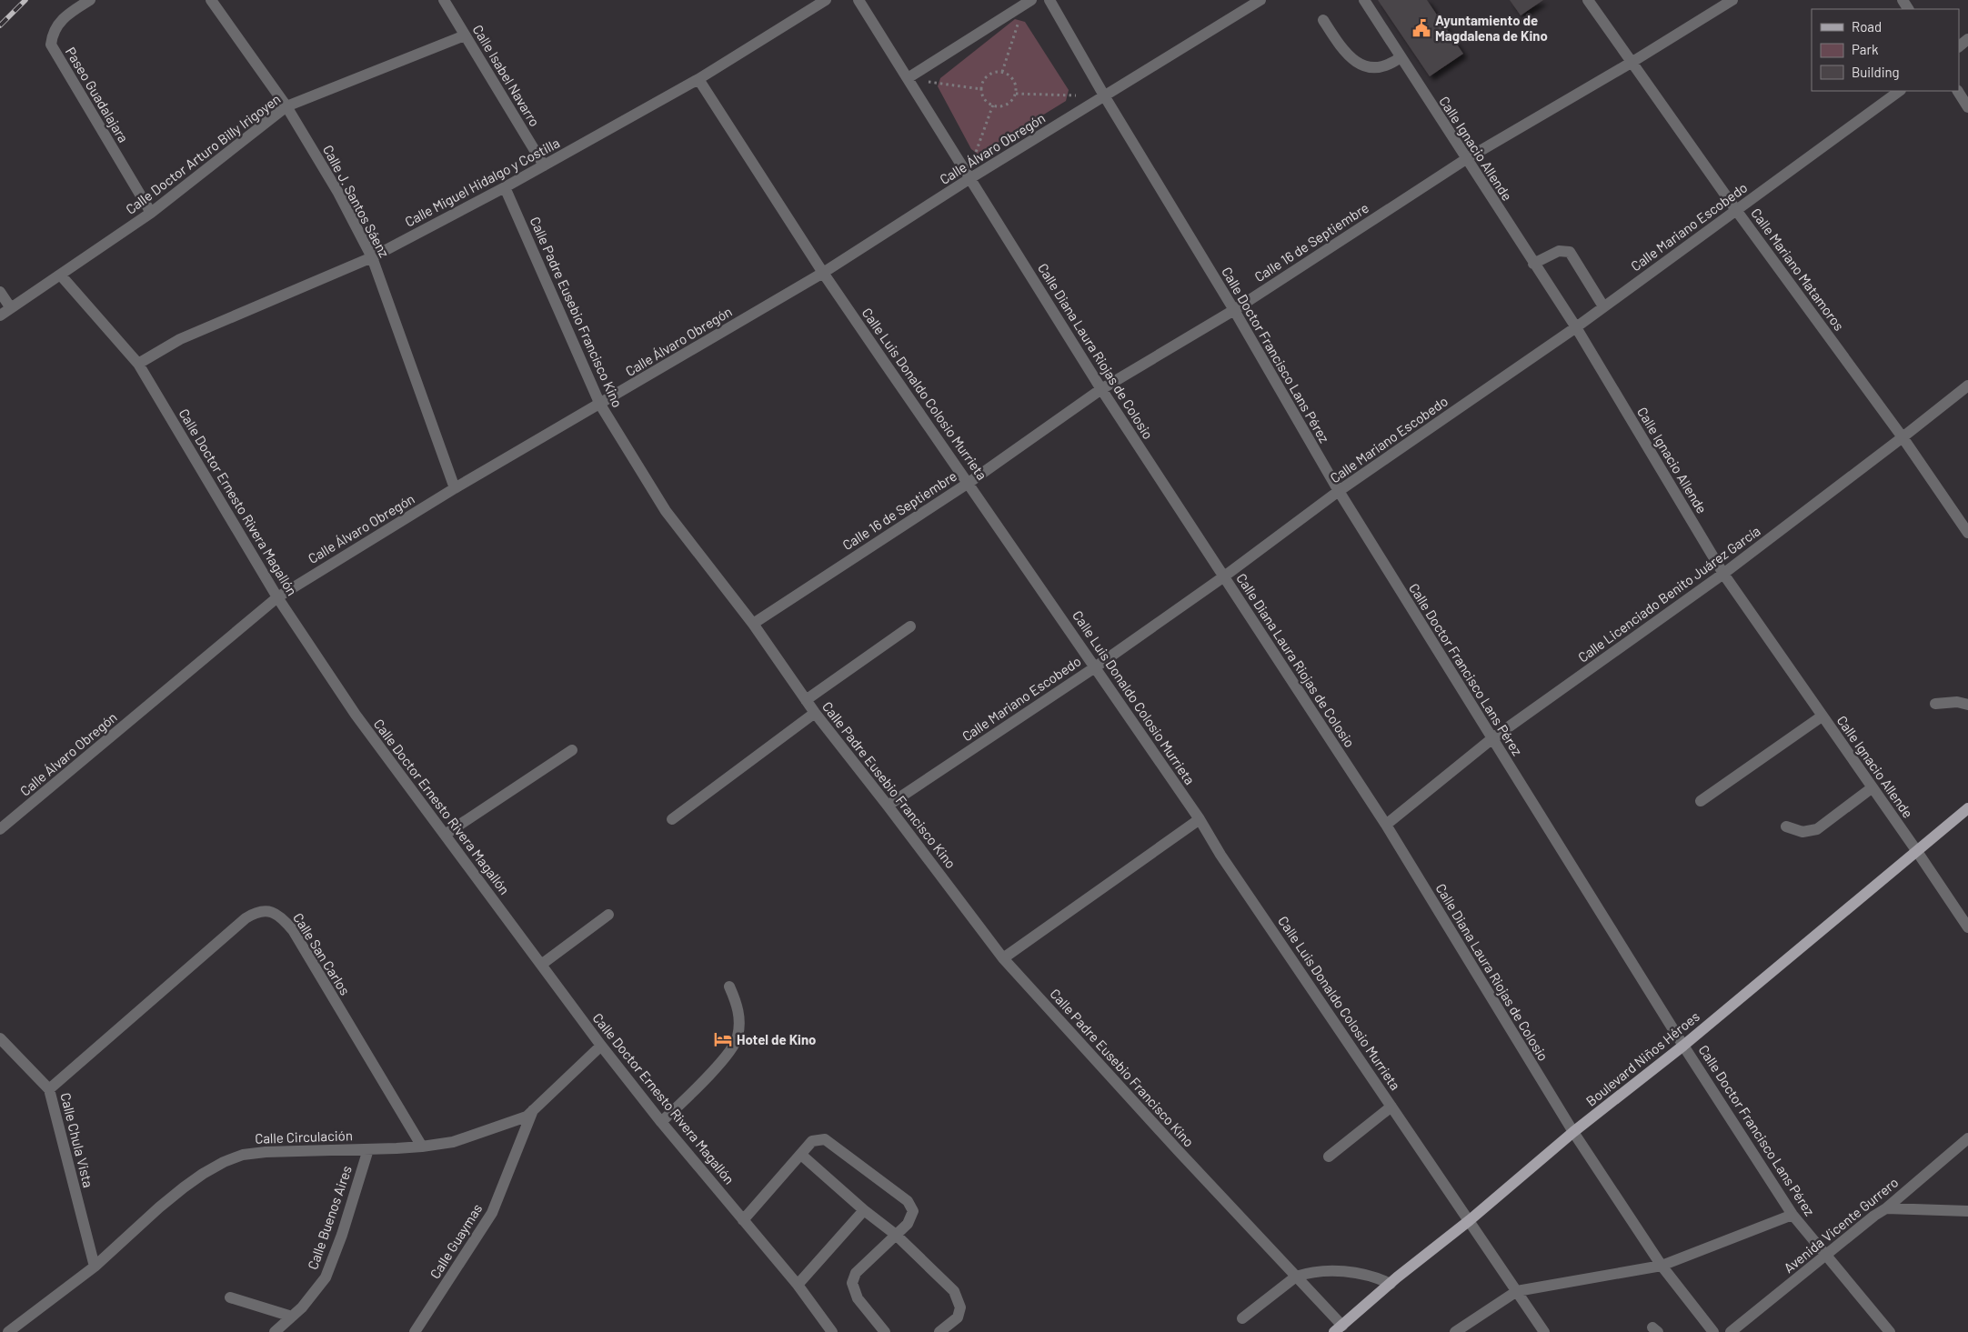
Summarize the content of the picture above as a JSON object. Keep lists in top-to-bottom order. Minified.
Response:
{"streets":{"main road":["Boulevard Niños Héroes"],"street":["Calle Isabel Navarro","Paseo Guadalajara","Calle Álvaro Obregón","Calle Ignacio Allende","Calle Doctor Arturo Billy Irigoyen","Calle Miguel Hidalgo y Costilla","Calle J. Santos Sáenz","Calle Mariano Escobedo","Calle 16 de Septiembre","Calle Mariano Matamoros","Calle Padre Eusebio Francisco Kino","Calle Diana Laura Riojas de Colosio","Calle Doctor Francisco Lans Pérez","Calle Luis Donaldo Colosio Murrieta","Calle Doctor Ernesto Rivera Magallón","Calle Licenciado Benito Juárez García","Calle San Carlos","Calle Circulación","Calle Chula Vista","Calle Buenos Aires","Avenida Vicente Gurrero","Calle Guaymas"]},"crossings":[["Calle Isabel Navarro","Calle Doctor Arturo Billy Irigoyen"],["Calle Isabel Navarro","Calle Miguel Hidalgo y Costilla"],["Paseo Guadalajara","Calle Doctor Arturo Billy Irigoyen"],["Calle Álvaro Obregón","Calle J. Santos Sáenz"],["Calle Álvaro Obregón","Calle Padre Eusebio Francisco Kino"],["Calle Álvaro Obregón","Calle Diana Laura Riojas de Colosio"],["Calle Álvaro Obregón","Calle Doctor Francisco Lans Pérez"],["Calle Álvaro Obregón","Calle Luis Donaldo Colosio Murrieta"],["Calle Álvaro Obregón","Calle Doctor Ernesto Rivera Magallón"],["Calle Ignacio Allende","Calle Mariano Escobedo"],["Calle Ignacio Allende","Calle 16 de Septiembre"],["Calle Ignacio Allende","Calle Licenciado Benito Juárez García"],["Calle Ignacio Allende","Boulevard Niños Héroes"],["Calle Doctor Arturo Billy Irigoyen","Calle J. Santos Sáenz"],["Calle Doctor Arturo Billy Irigoyen","Calle Doctor Ernesto Rivera Magallón"],["Calle Miguel Hidalgo y Costilla","Calle J. Santos Sáenz"],["Calle Miguel Hidalgo y Costilla","Calle Padre Eusebio Francisco Kino"],["Calle Miguel Hidalgo y Costilla","Calle Luis Donaldo Colosio Murrieta"],["Calle Miguel Hidalgo y Costilla","Calle Doctor Ernesto Rivera Magallón"],["Calle Mariano Escobedo","Calle Mariano Matamoros"],["Calle Mariano Escobedo","Calle Padre Eusebio Francisco Kino"],["Calle Mariano Escobedo","Calle Diana Laura Riojas de Colosio"],["Calle Mariano Escobedo","Calle Doctor Francisco Lans Pérez"],["Calle Mariano Escobedo","Calle Luis Donaldo Colosio Murrieta"],["Calle 16 de Septiembre","Calle Mariano Matamoros"],["Calle 16 de Septiembre","Calle Padre Eusebio Francisco Kino"],["Calle 16 de Septiembre","Calle Diana Laura Riojas de Colosio"],["Calle 16 de Septiembre","Calle Doctor Francisco Lans Pérez"],["Calle 16 de Septiembre","Calle Luis Donaldo Colosio Murrieta"],["Calle Mariano Matamoros","Calle Licenciado Benito Juárez García"],["Calle Padre Eusebio Francisco Kino","Boulevard Niños Héroes"],["Calle Diana Laura Riojas de Colosio","Calle Licenciado Benito Juárez García"],["Calle Diana Laura Riojas de Colosio","Boulevard Niños Héroes"],["Calle Doctor Francisco Lans Pérez","Calle Licenciado Benito Juárez García"],["Calle Doctor Francisco Lans Pérez","Boulevard Niños Héroes"],["Calle Doctor Francisco Lans Pérez","Avenida Vicente Gurrero"],["Calle Luis Donaldo Colosio Murrieta","Boulevard Niños Héroes"],["Calle Doctor Ernesto Rivera Magallón","Calle Circulación"],["Calle San Carlos","Calle Circulación"],["Calle San Carlos","Calle Chula Vista"],["Calle Circulación","Calle Chula Vista"],["Calle Circulación","Calle Buenos Aires"],["Calle Circulación","Calle Guaymas"]],"places":{"public building":["Ayuntamiento de Magdalena de Kino"],"hotel":["Hotel de Kino"]},"legend":["Road","Park","Building"]}
